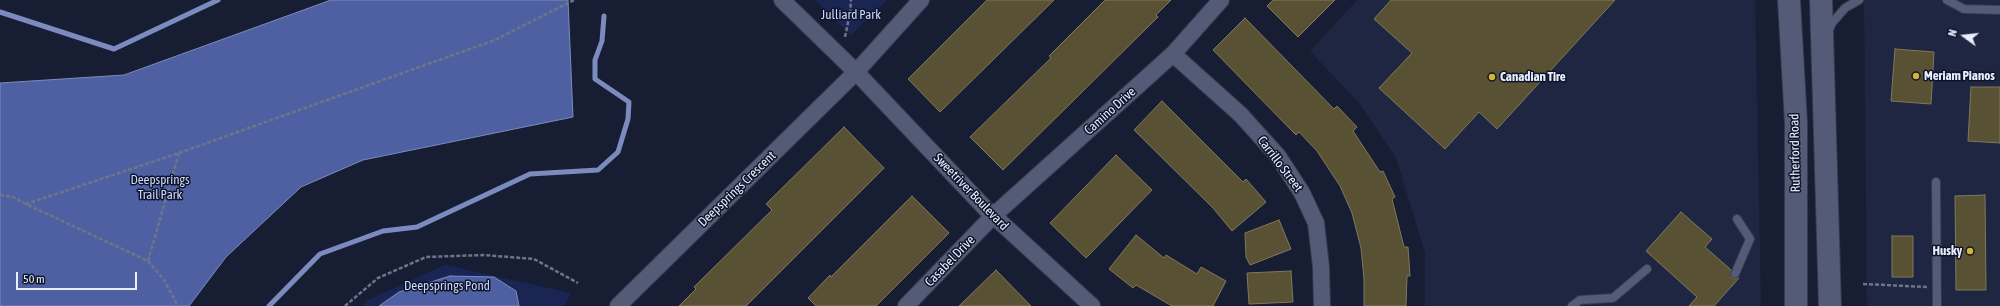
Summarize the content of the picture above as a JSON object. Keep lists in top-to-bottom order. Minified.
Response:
{"streets":{"main road":["Rutherford Road"],"street":["Camino Drive","Carrillo Street","Deepsprings Crescent","Sweetriver Boulevard","Casabel Drive"]},"crossings":[["Camino Drive","Carrillo Street"],["Camino Drive","Sweetriver Boulevard"],["Camino Drive","Casabel Drive"],["Deepsprings Crescent","Sweetriver Boulevard"],["Sweetriver Boulevard","Casabel Drive"]],"parks":["Julliard Park","Deepsprings Trail Park","Deepsprings Pond"],"places":["Meriam Pianos","Canadian Tire","Husky"],"scale_bar":"50 m","north":"left"}
